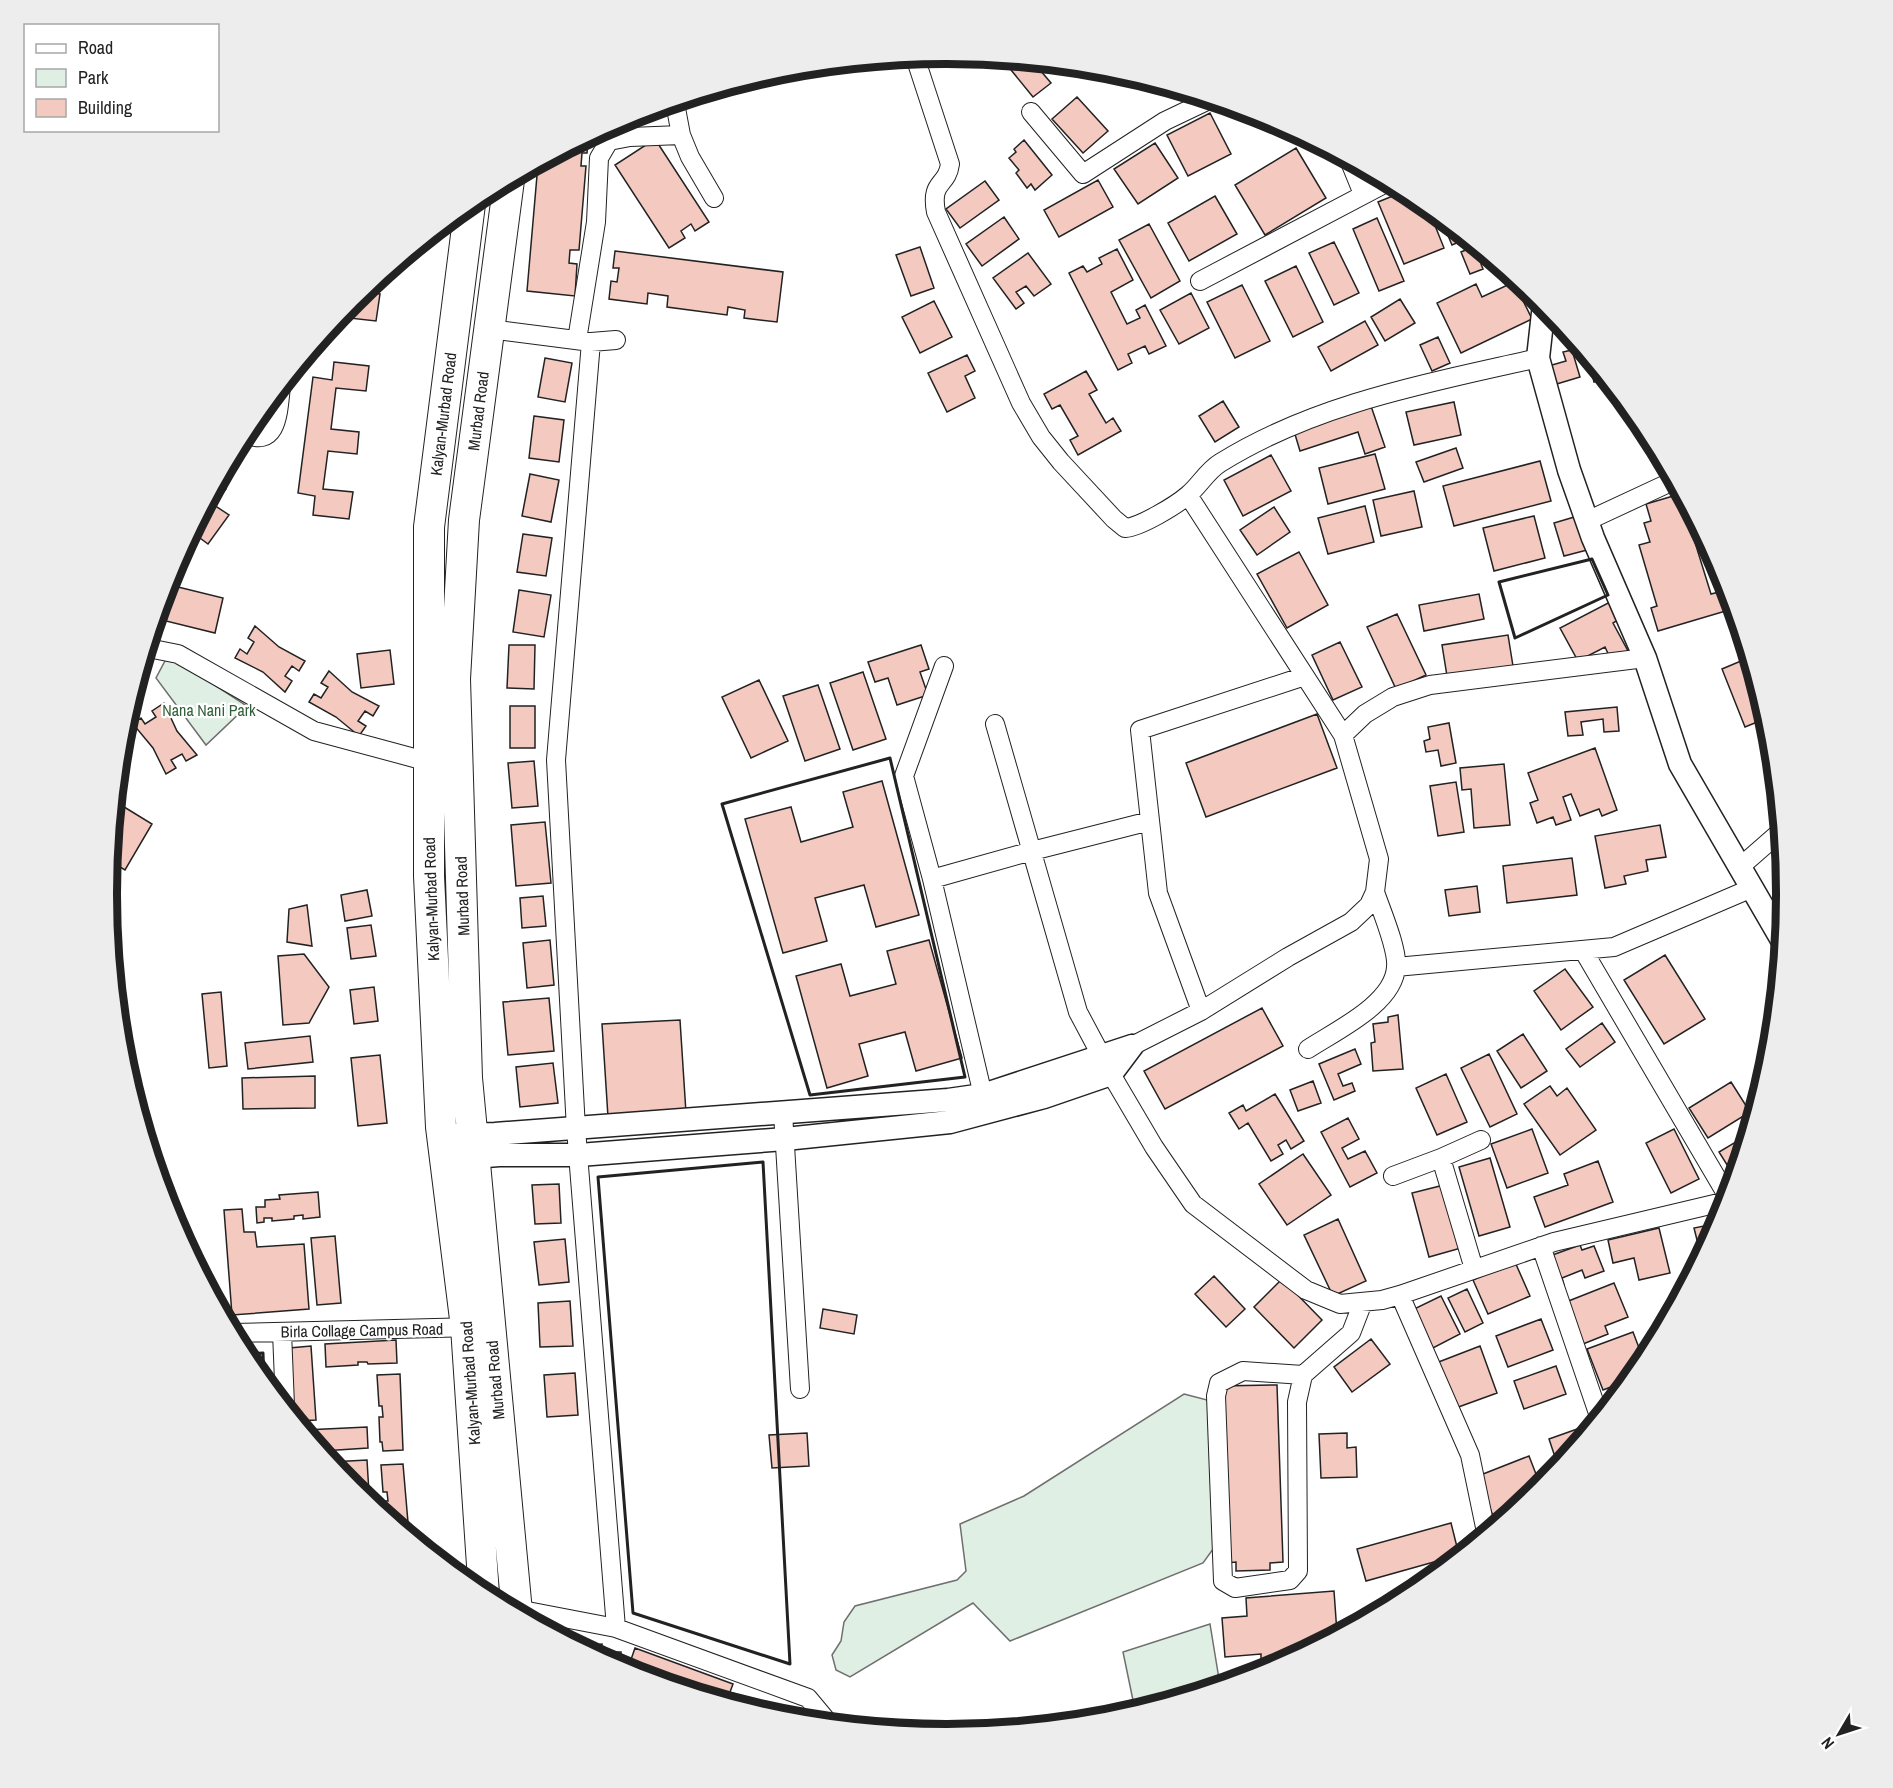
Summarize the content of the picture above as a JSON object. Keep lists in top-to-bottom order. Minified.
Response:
{"streets":{"highway":["Murbad Road","Kalyan-Murbad Road"],"street":["Birla Collage Campus Road"]},"crossings":[["Murbad Road","Kalyan-Murbad Road"],["Murbad Road","Birla Collage Campus Road"],["Kalyan-Murbad Road","Birla Collage Campus Road"]],"parks":["Nana Nani Park"],"legend":["Road","Park","Building"],"north":"bottom left"}
